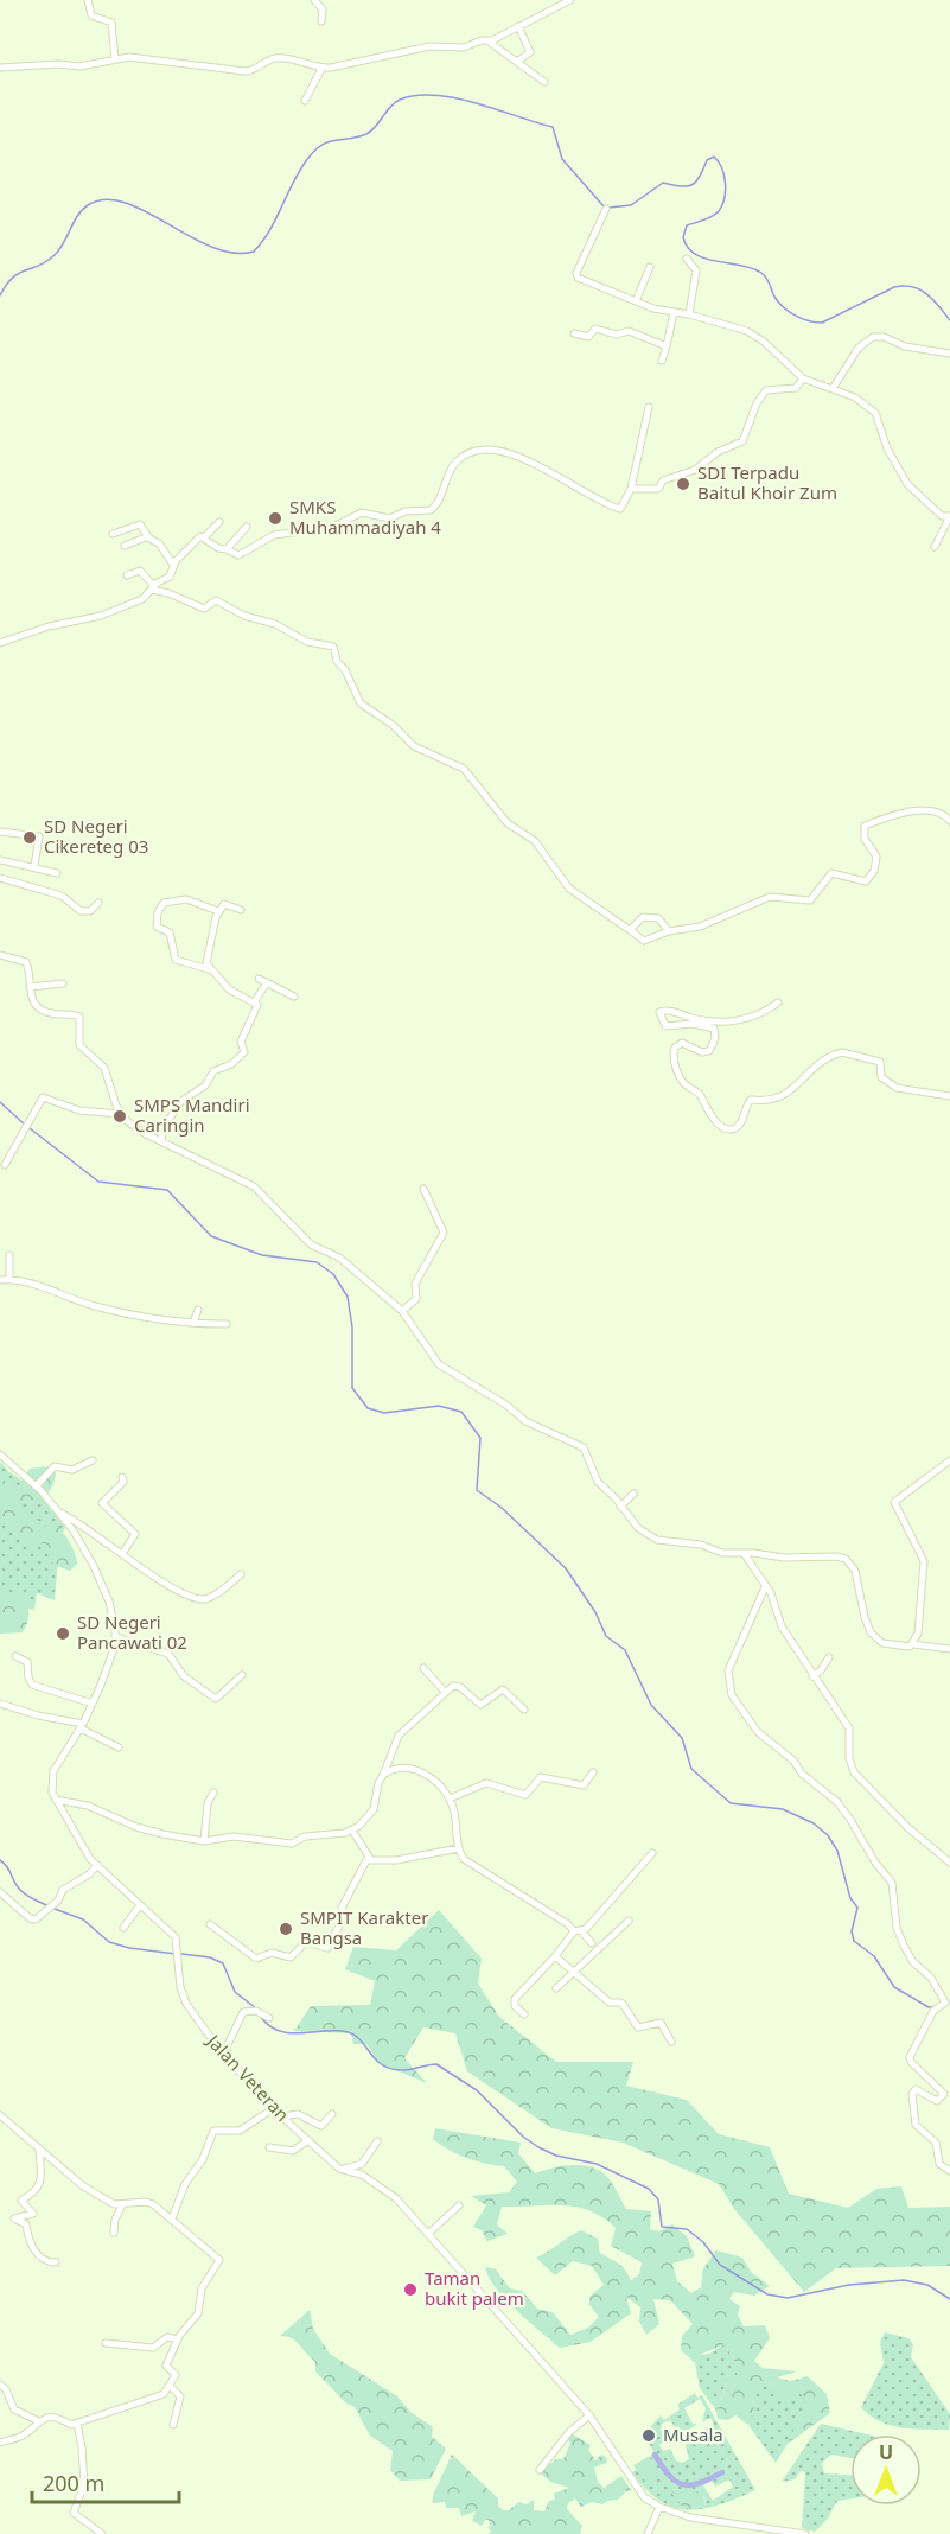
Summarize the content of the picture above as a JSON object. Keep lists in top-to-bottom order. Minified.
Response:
{"streets":{"street":["Jalan Veteran"]},"places":["SDI Terpadu Baitul Khoir Zum","SMKS Muhammadiyah 4","SD Negeri Cikereteg 03","SMPS Mandiri Caringin","SD Negeri Pancawati 02","SMPIT Karakter Bangsa","Taman bukit palem","Musala"],"scale_bar":"200 m","north":"top"}
